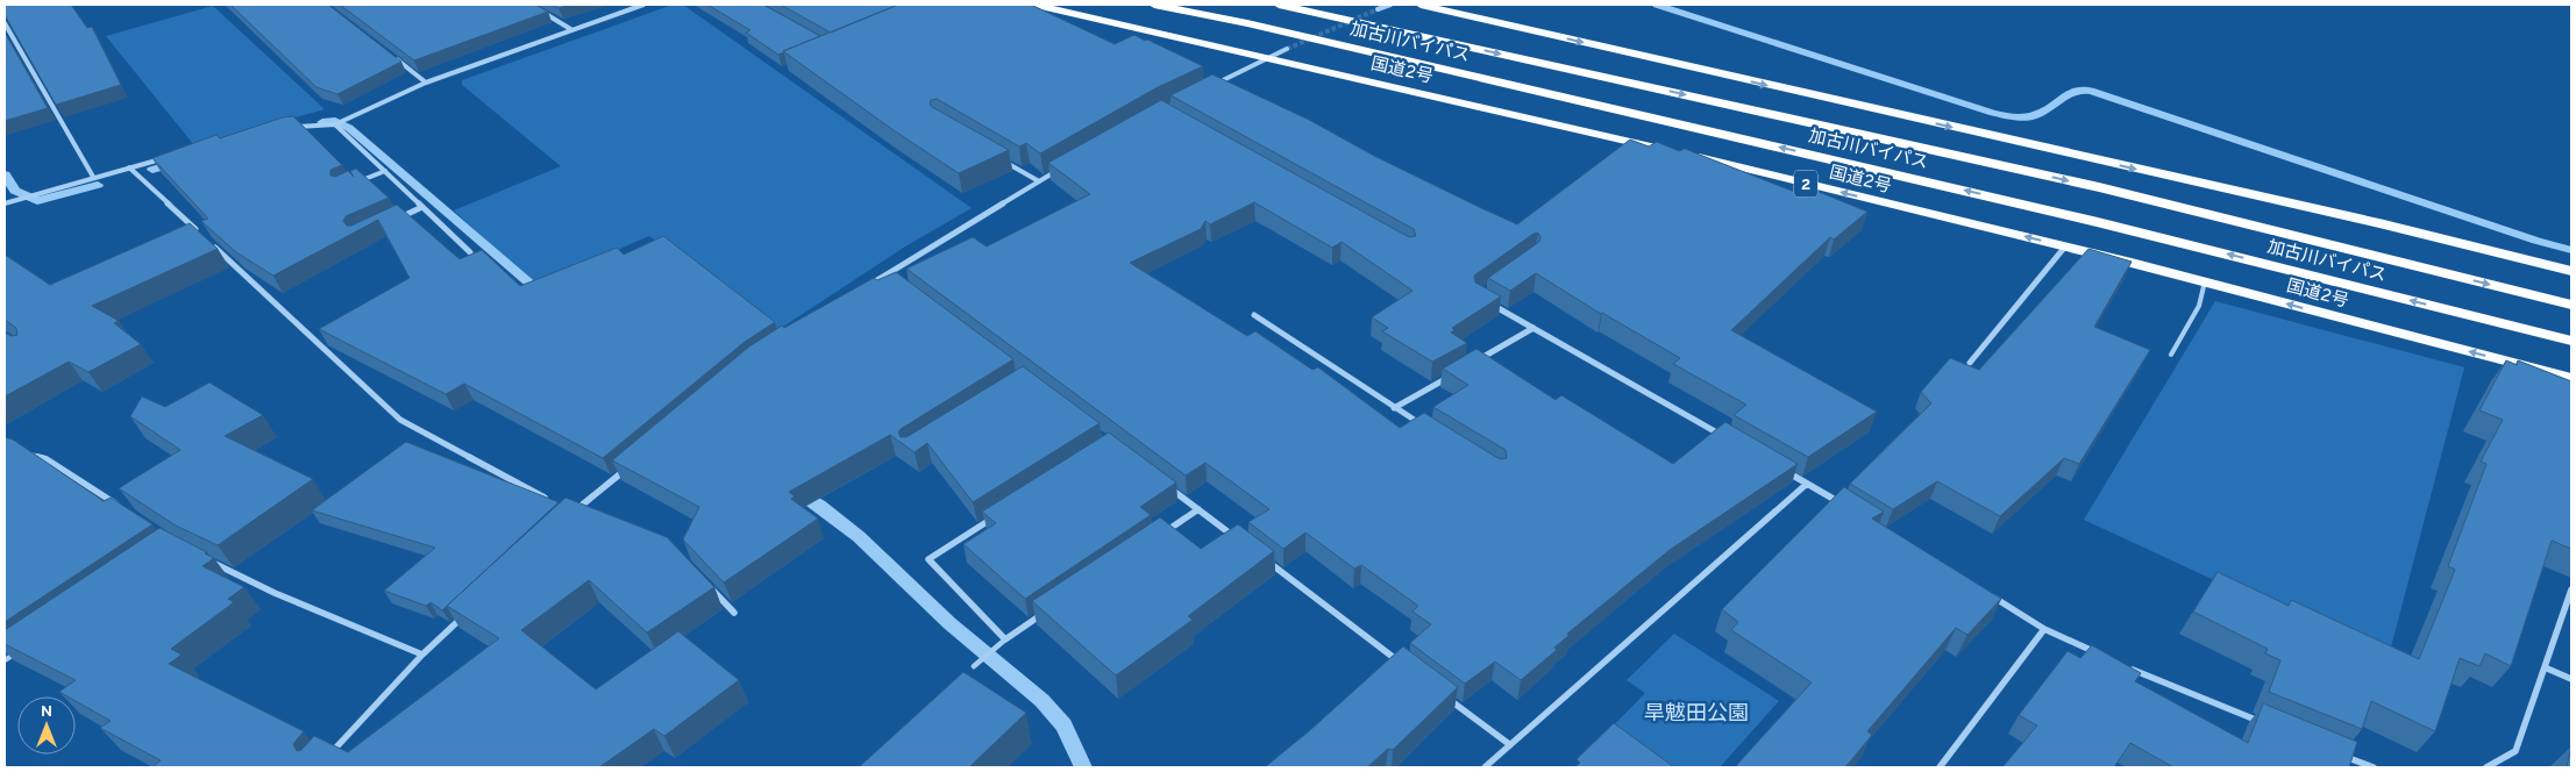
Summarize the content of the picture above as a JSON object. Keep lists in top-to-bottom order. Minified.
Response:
{"streets":{"highway":["加古川バイパス","国道2号","2"]},"parks":["旱魃田公園"],"north":"top"}
